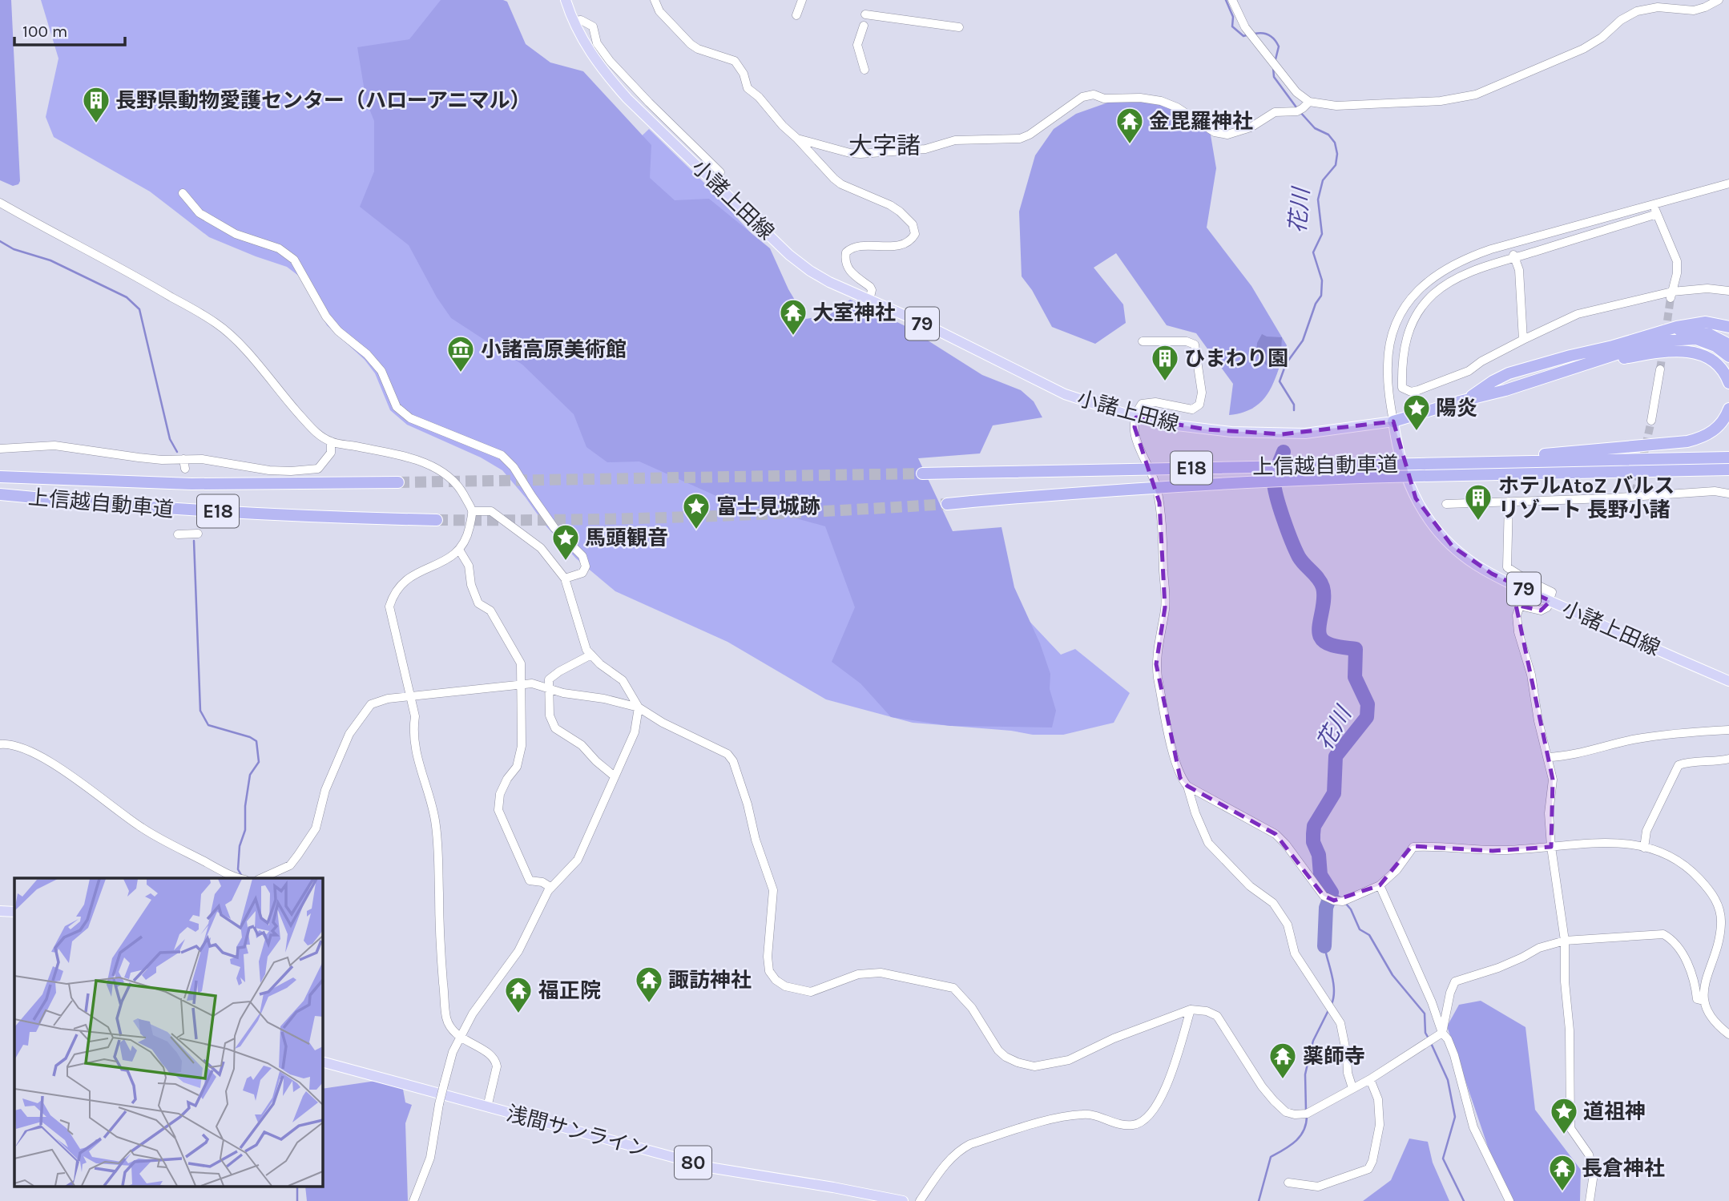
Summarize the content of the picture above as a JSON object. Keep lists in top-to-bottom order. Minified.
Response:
{"streets":{"highway":["上信越自動車道","E18"],"main road":["小諸上田線","79","浅間サンライン","80"]},"districts":["大字諸"],"water":["花川"],"places":{"building":["長野県動物愛護センター（ハローアニマル）","ひまわり園","ホテルAtoZ バルス リゾート 長野小諸"],"temple":["金毘羅神社","大室神社","諏訪神社","福正院","薬師寺","長倉神社"],"museum":["小諸高原美術館"],"place":["陽炎","富士見城跡","馬頭観音","道祖神"]},"scale_bar":"100 m"}
